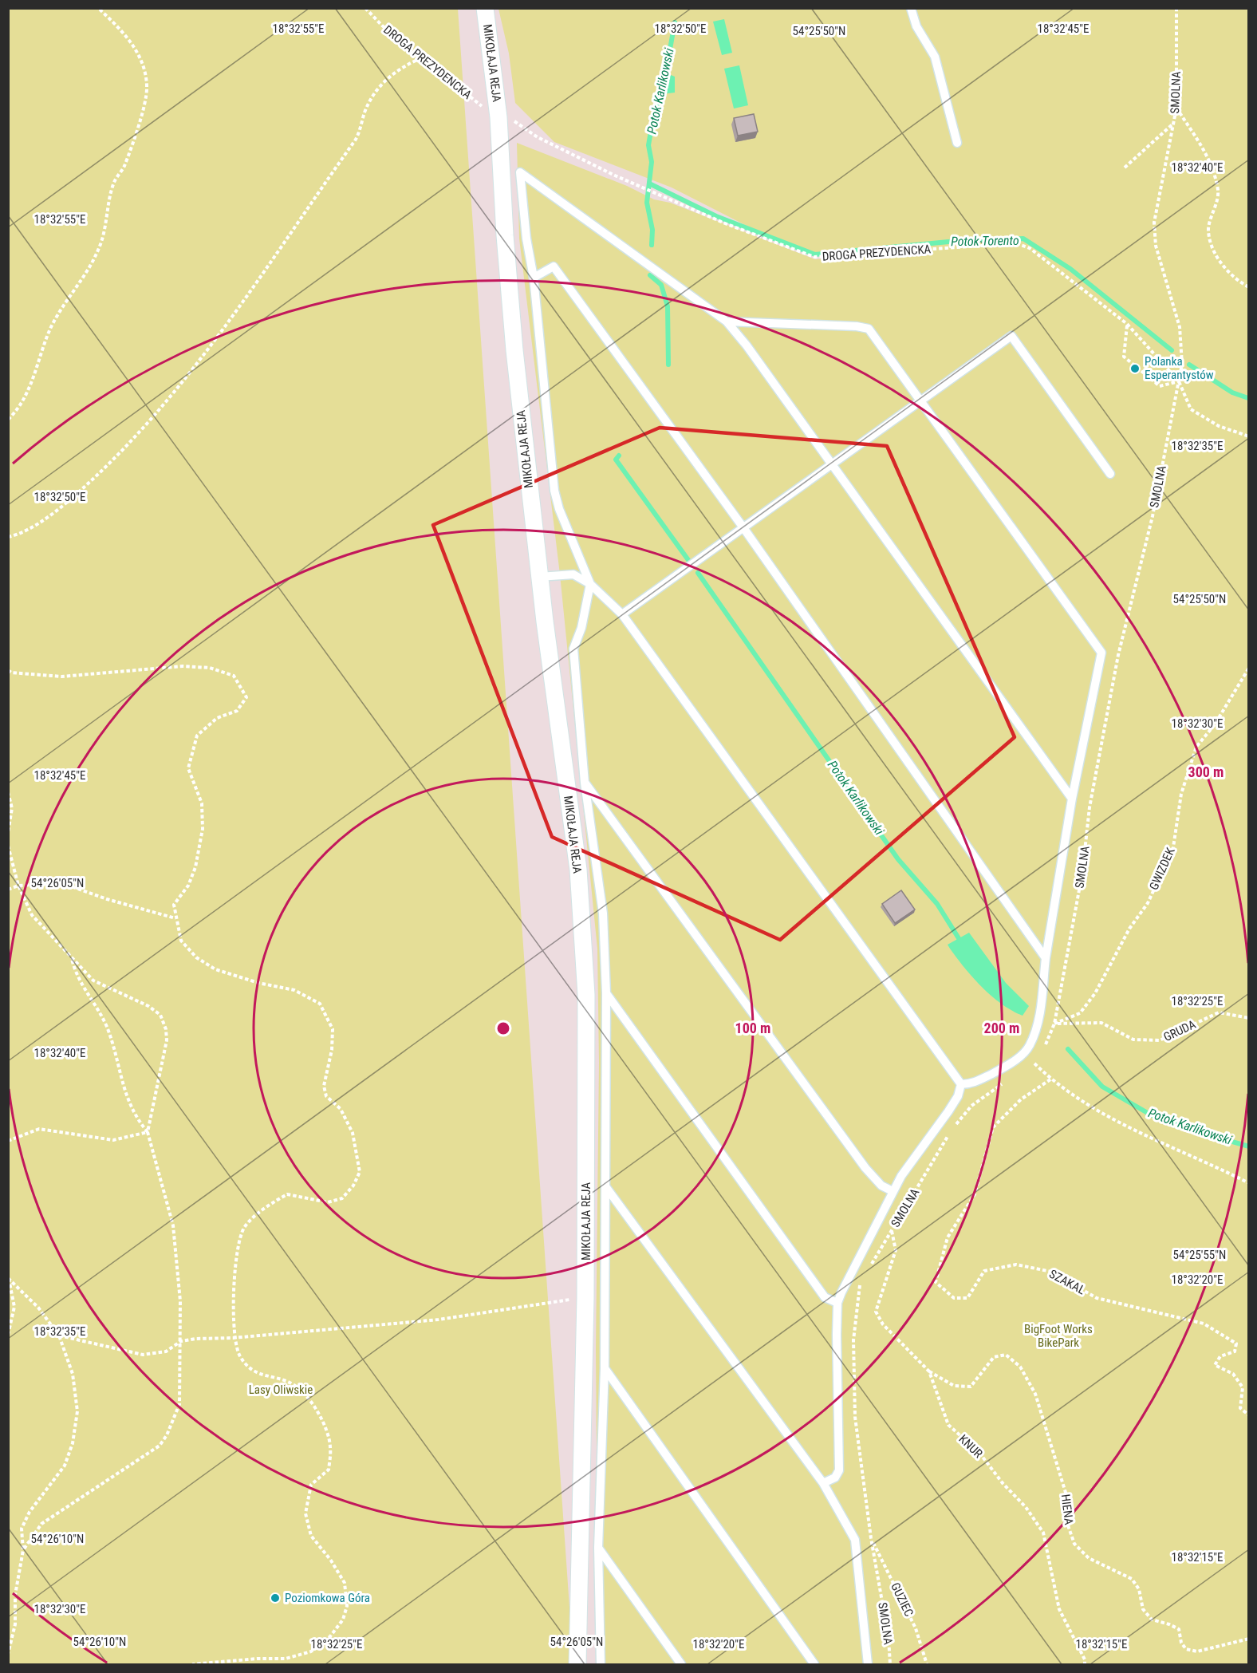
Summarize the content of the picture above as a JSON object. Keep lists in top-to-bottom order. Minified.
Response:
{"streets":{"street":["MIKOŁAJA REJA"],"path":["DROGA PREZYDENCKA","SMOLNA","GWIZDEK","GRUDA","SZAKAL","KNUR","HIENA","GUZIEC"]},"crossings":[["DROGA PREZYDENCKA","MIKOŁAJA REJA"],["DROGA PREZYDENCKA","SMOLNA"],["SMOLNA","GWIZDEK"],["SMOLNA","GRUDA"],["SMOLNA","KNUR"],["SMOLNA","GUZIEC"],["GWIZDEK","GRUDA"],["KNUR","HIENA"]],"water":["Potok Karlikowski","Potok Torento"],"parks":["BigFoot Works BikePark","Lasy Oliwskie"],"places":["Polanka Esperantystów","Poziomkowa Góra"],"coordinates":["18°32'55\"E","18°32'50\"E","18°32'45\"E","54°25'50\"N","18°32'40\"E","18°32'35\"E","18°32'30\"E","54°26'05\"N","18°32'25\"E","54°25'55\"N","18°32'20\"E","54°26'10\"N","18°32'15\"E"],"rings":["300 m","100 m","200 m"]}
